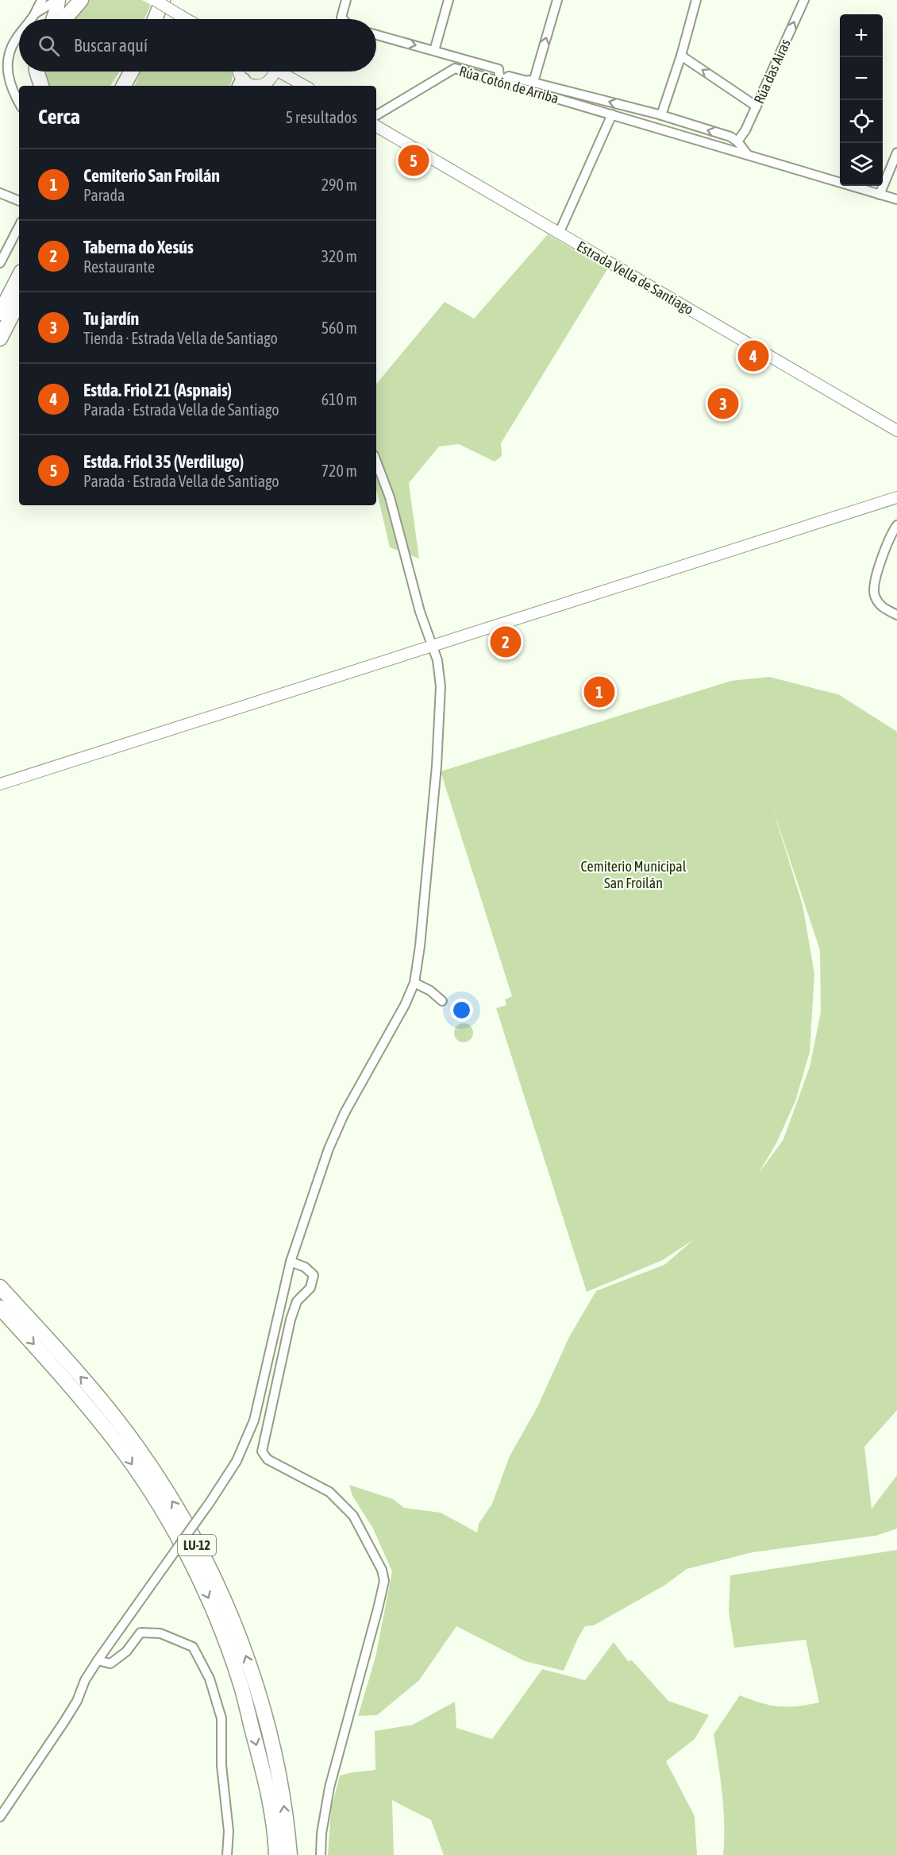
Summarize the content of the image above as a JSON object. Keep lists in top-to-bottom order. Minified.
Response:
{"streets":{"highway":["LU-12"],"street":["Rúa das Airas","Rúa Cotón de Arriba","Estrada Vella de Santiago"]},"one_way":["Rúa das Airas"],"parks":["Cemiterio Municipal San Froilán"],"page":{"map_buttons":["+","−"],"search":"Buscar aquí","heading":["Cerca","5 resultados"],"pins":["5","4","3","2","1"],"list":[{"mark":"1","name":"Cemiterio San Froilán","note":"Parada","value":"290 m"},{"mark":"2","name":"Taberna do Xesús","note":"Restaurante","value":"320 m"},{"mark":"3","name":"Tu jardín","note":"Tienda · Estrada Vella de Santiago","value":"560 m"},{"mark":"4","name":"Estda. Friol 21 (Aspnais)","note":"Parada · Estrada Vella de Santiago","value":"610 m"},{"mark":"5","name":"Estda. Friol 35 (Verdilugo)","note":"Parada · Estrada Vella de Santiago","value":"720 m"}]}}
